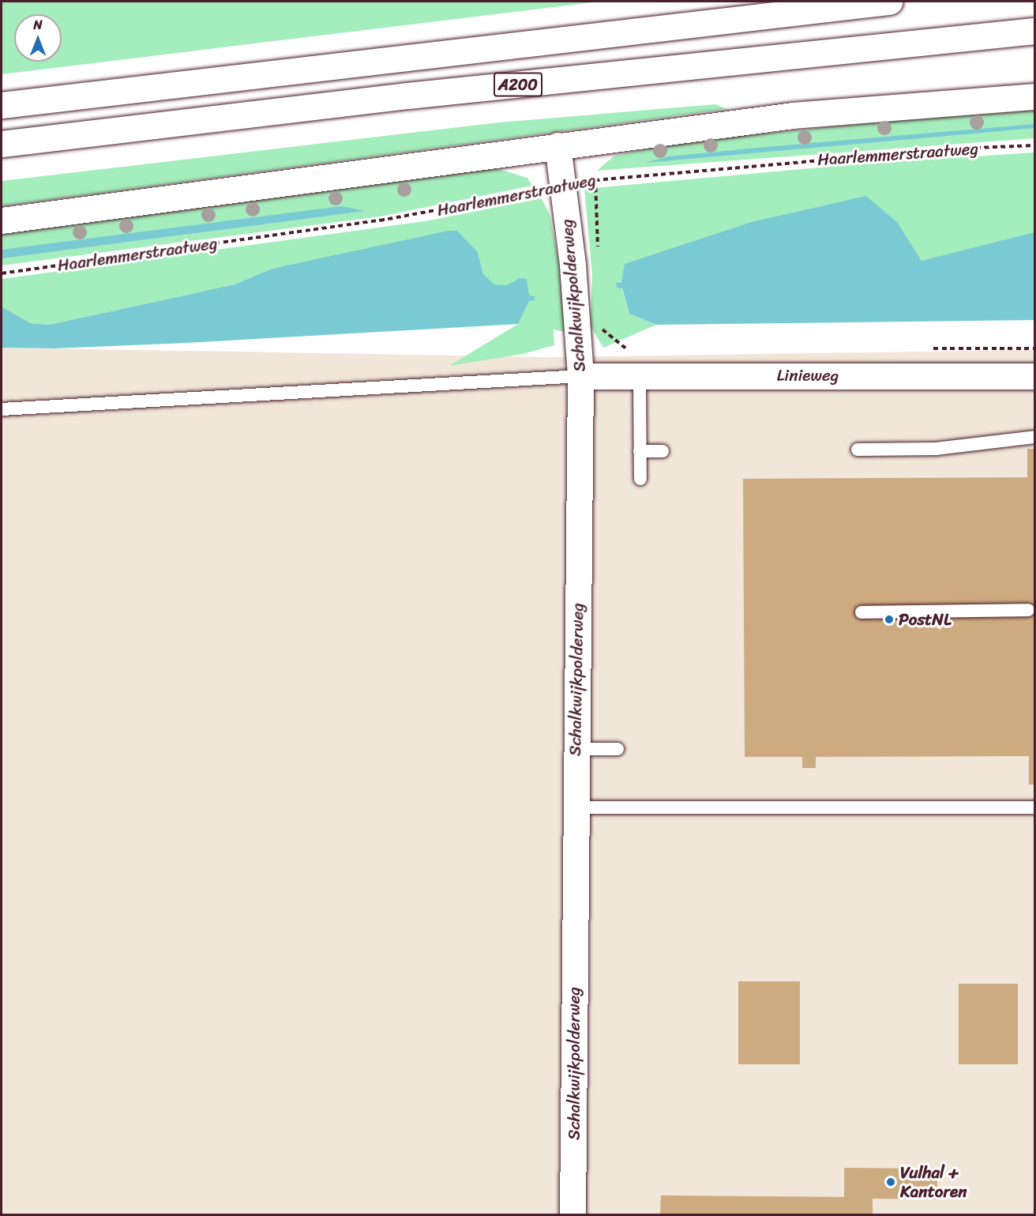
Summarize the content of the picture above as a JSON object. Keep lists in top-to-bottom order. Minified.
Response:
{"streets":{"main road":["A200","Schalkwijkpolderweg","Linieweg"],"path":["Haarlemmerstraatweg"]},"crossings":[["Haarlemmerstraatweg","Schalkwijkpolderweg"],["Schalkwijkpolderweg","Linieweg"]],"places":["PostNL","Vulhal + Kantoren"],"north":"top"}
